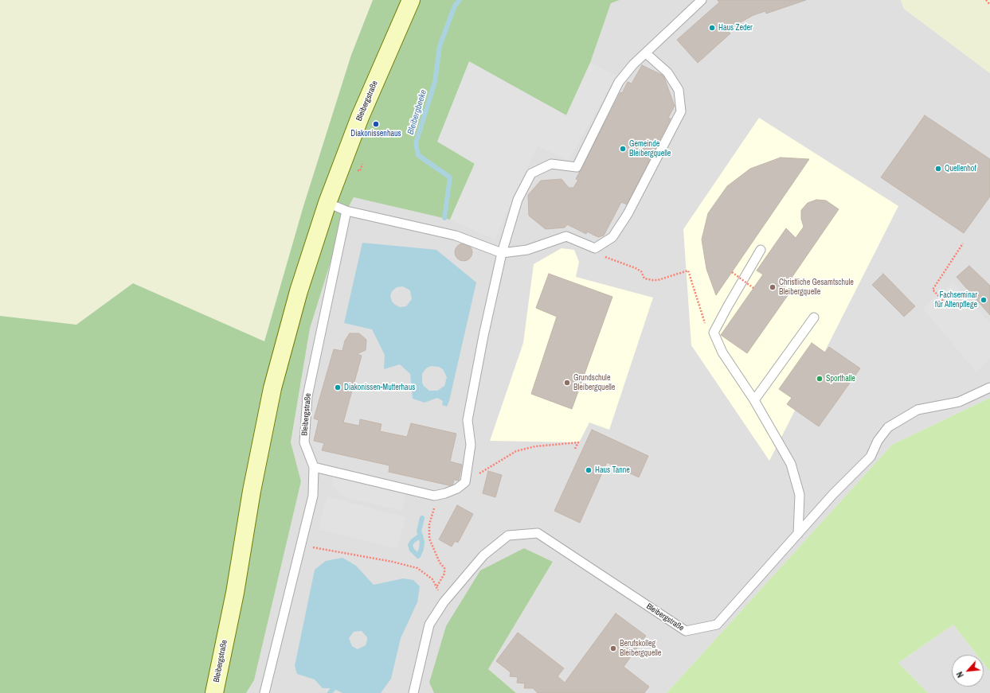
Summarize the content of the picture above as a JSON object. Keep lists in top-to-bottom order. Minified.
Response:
{"streets":{"street":["Bleibergstraße"]},"water":["Bleibergbeeke"],"places":["Haus Zeder","Diakonissenhaus","Gemeinde Bleibergquelle","Quellenhof","Christliche Gesamtschule Bleibergquelle","Fachseminar für Altenpflege","Sporthalle","Grundschule Bleibergquelle","Diakonissen-Mutterhaus","Haus Tanne","Berufskolleg Bleibergquelle"],"north":"bottom left"}
